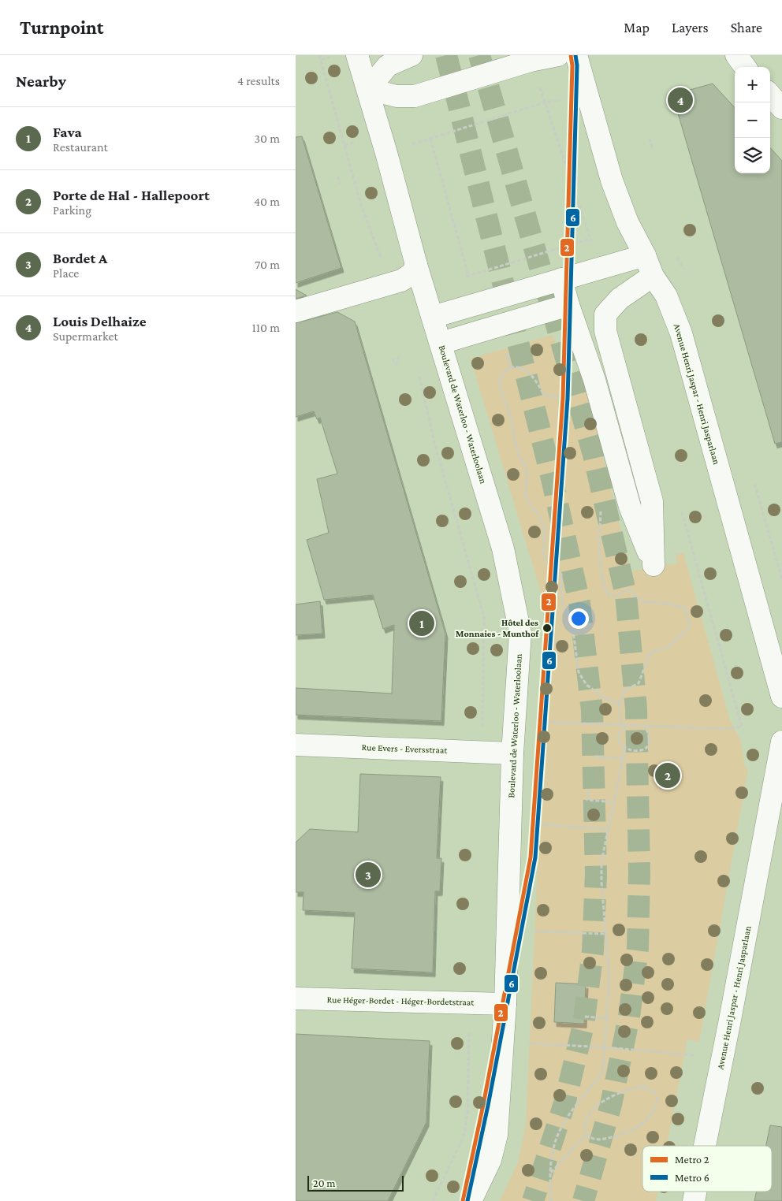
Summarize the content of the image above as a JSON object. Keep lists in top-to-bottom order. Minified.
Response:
{"streets":{"main road":["Avenue Henri Jaspar - Henri Jasparlaan","Boulevard de Waterloo - Waterloolaan","Rue Evers - Eversstraat","Rue Héger-Bordet - Héger-Bordetstraat"]},"crossings":[["Boulevard de Waterloo - Waterloolaan","Rue Evers - Eversstraat"],["Boulevard de Waterloo - Waterloolaan","Rue Héger-Bordet - Héger-Bordetstraat"]],"places":["Hôtel des Monnaies - Munthof"],"lines":["metro line 2","metro line 6"],"legend":["Metro 2","Metro 6"],"scale_bar":"20 m","page":{"header":"Turnpoint","nav":["Map","Layers","Share"],"heading":["Nearby","4 results"],"map_buttons":["+","−"],"pins":["4","1","2","3"],"list":[{"mark":"1","name":"Fava","note":"Restaurant","value":"30 m"},{"mark":"2","name":"Porte de Hal - Hallepoort","note":"Parking","value":"40 m"},{"mark":"3","name":"Bordet A","note":"Place","value":"70 m"},{"mark":"4","name":"Louis Delhaize","note":"Supermarket","value":"110 m"}],"scale":"20 m"}}
